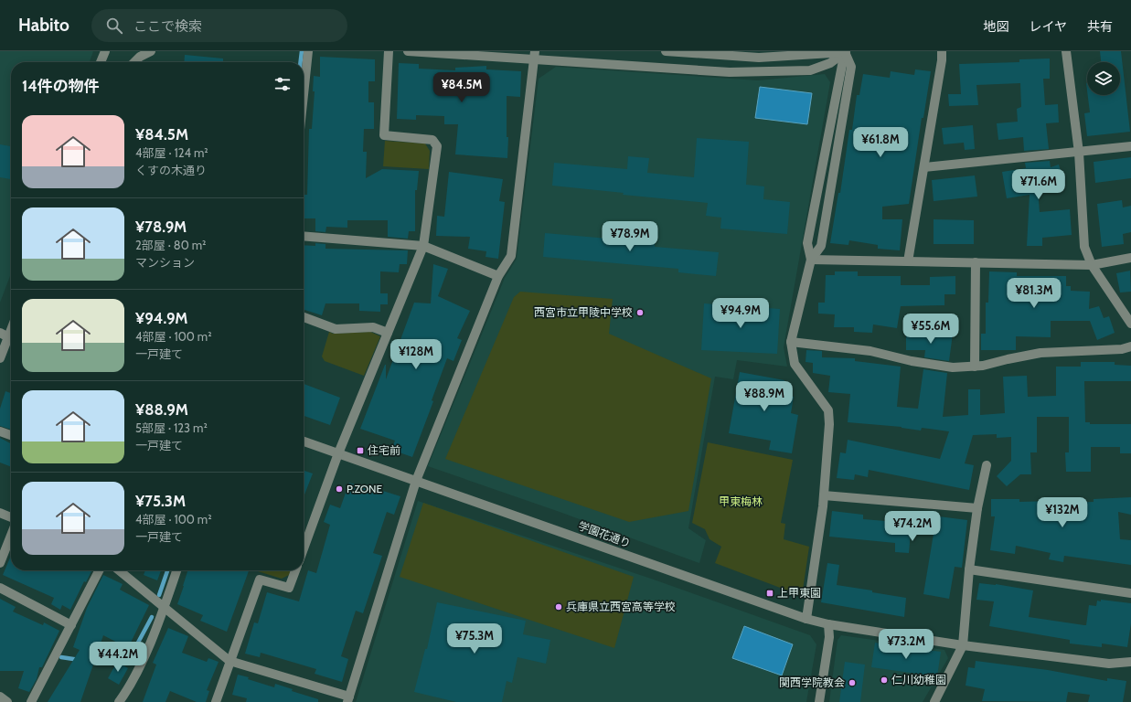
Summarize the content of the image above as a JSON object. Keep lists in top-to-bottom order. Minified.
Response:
{"streets":{"street":["学園花通り"]},"parks":["甲東梅林"],"places":{"other":["西宮市立甲陵中学校","P.ZONE","兵庫県立西宮高等学校","仁川幼稚園","関西学院教会"],"transit":["住宅前","上甲東園"]},"page":{"header":"Habito","search":"ここで検索","nav":["地図","レイヤ","共有"],"heading":"14件の物件","price":["¥84.5M","¥61.8M","¥71.6M","¥78.9M","¥81.3M","¥94.9M","¥55.6M","¥128M","¥88.9M","¥132M","¥74.2M","¥75.3M","¥73.2M","¥44.2M"],"list":[{"name":"¥84.5M","note":"4部屋 · 124 m² · くすの木通り"},{"name":"¥78.9M","note":"2部屋 · 80 m² · マンション"},{"name":"¥94.9M","note":"4部屋 · 100 m² · 一戸建て"},{"name":"¥88.9M","note":"5部屋 · 123 m² · 一戸建て"},{"name":"¥75.3M","note":"4部屋 · 100 m² · 一戸建て"}]}}
